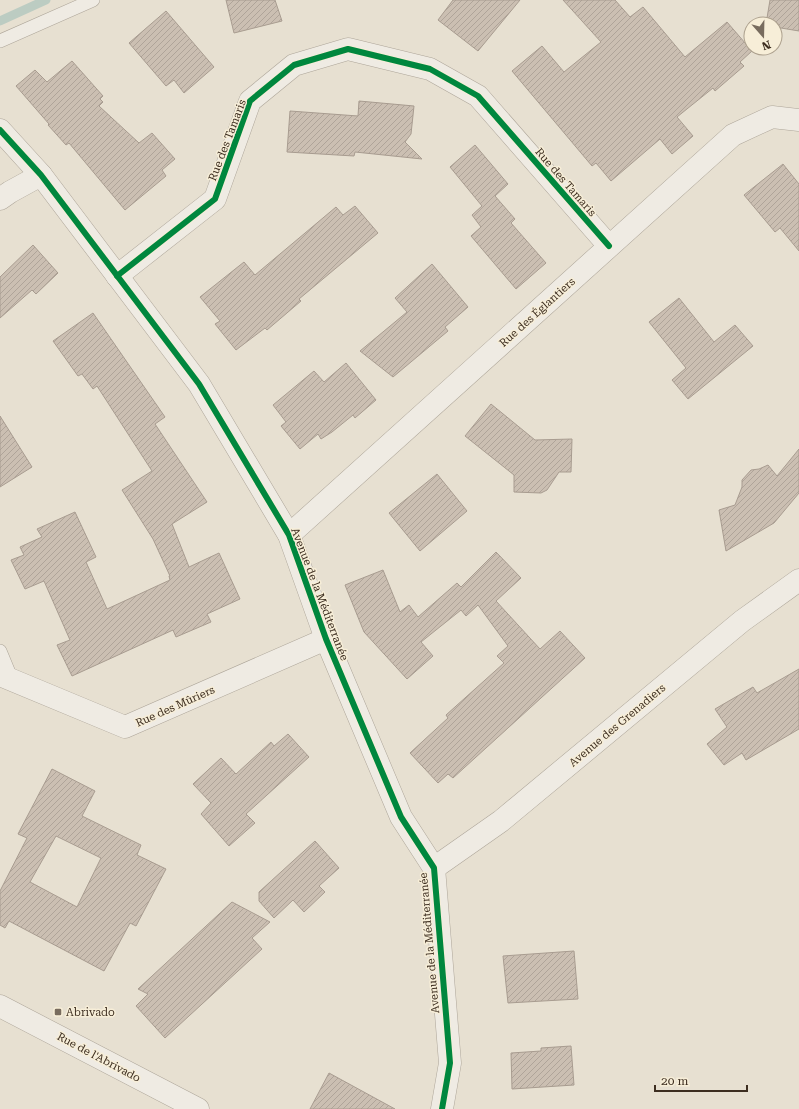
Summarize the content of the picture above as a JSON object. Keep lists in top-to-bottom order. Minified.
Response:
{"streets":{"street":["Rue des Tamaris","Rue des Églantiers","Avenue de la Méditerranée","Rue des Mûriers","Avenue des Grenadiers","Rue de l'Abrivado"]},"crossings":[["Rue des Tamaris","Rue des Églantiers"],["Rue des Tamaris","Avenue de la Méditerranée"],["Rue des Églantiers","Avenue de la Méditerranée"],["Avenue de la Méditerranée","Rue des Mûriers"],["Avenue de la Méditerranée","Avenue des Grenadiers"]],"places":{"transit":["Abrivado"]},"scale_bar":"20 m","north":"bottom"}
